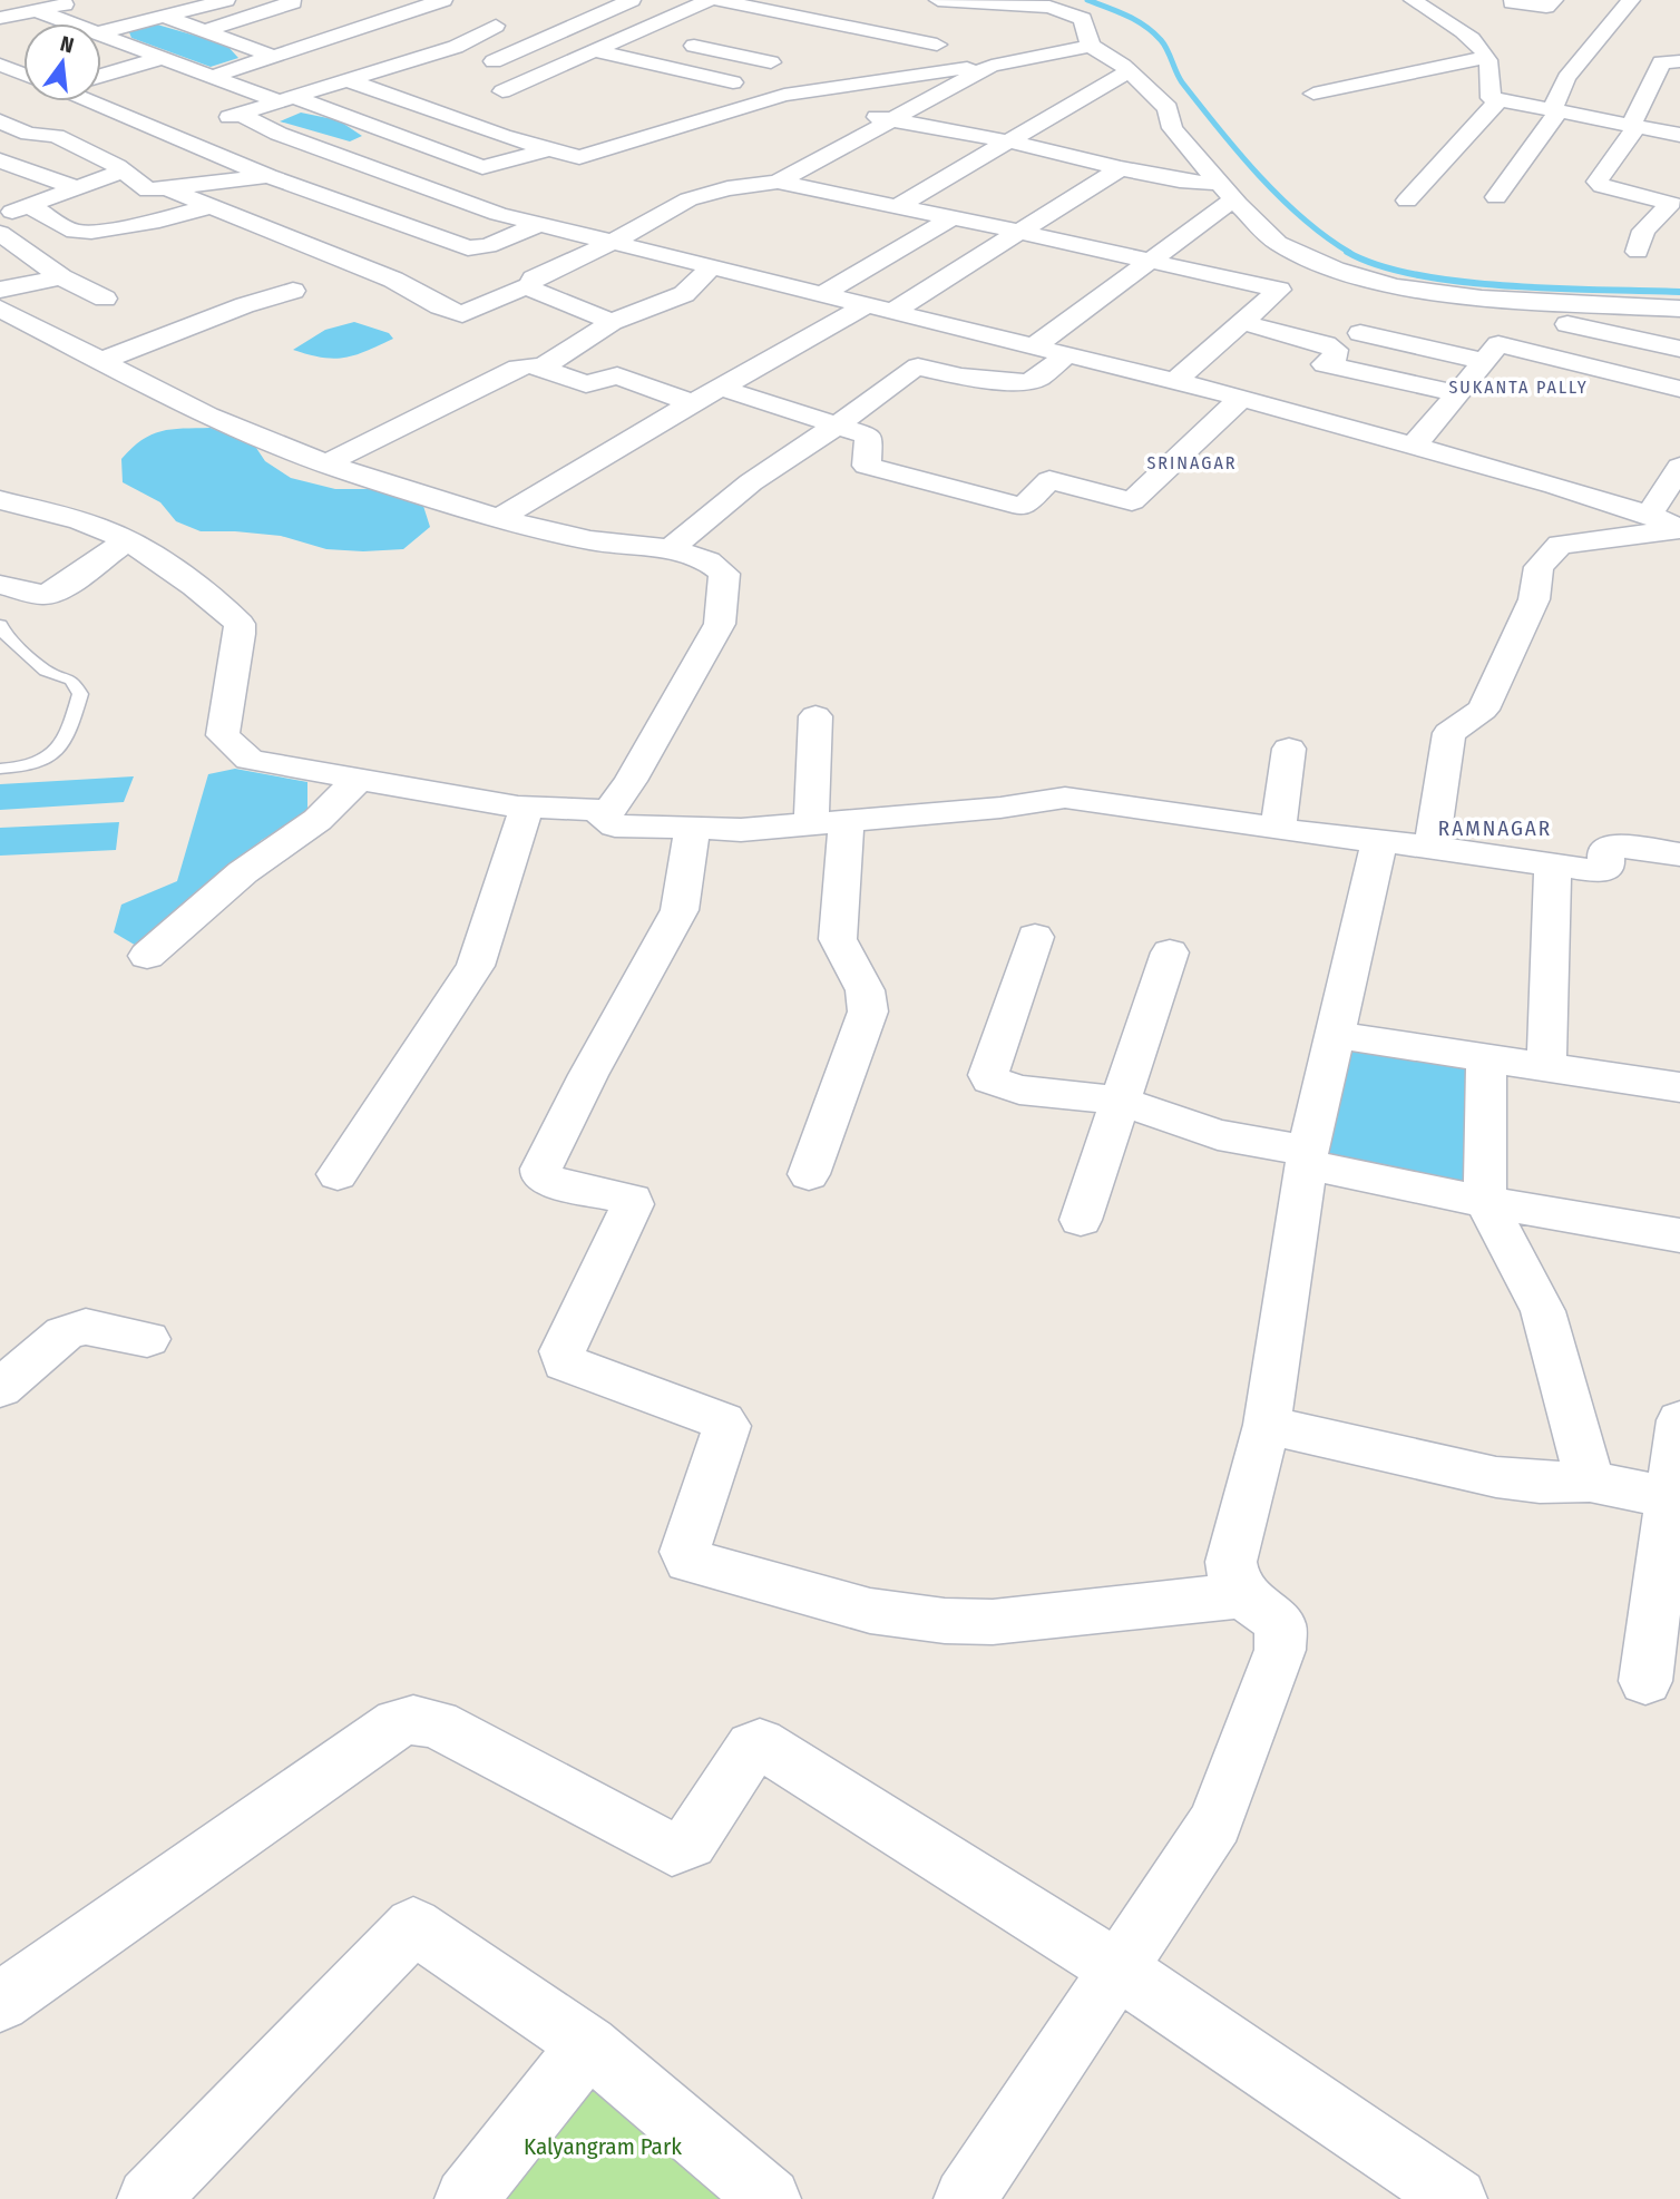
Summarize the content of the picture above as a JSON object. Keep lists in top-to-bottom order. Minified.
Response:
{"districts":["SUKANTA PALLY","SRINAGAR","RAMNAGAR"],"parks":["Kalyangram Park"],"north":"top"}
